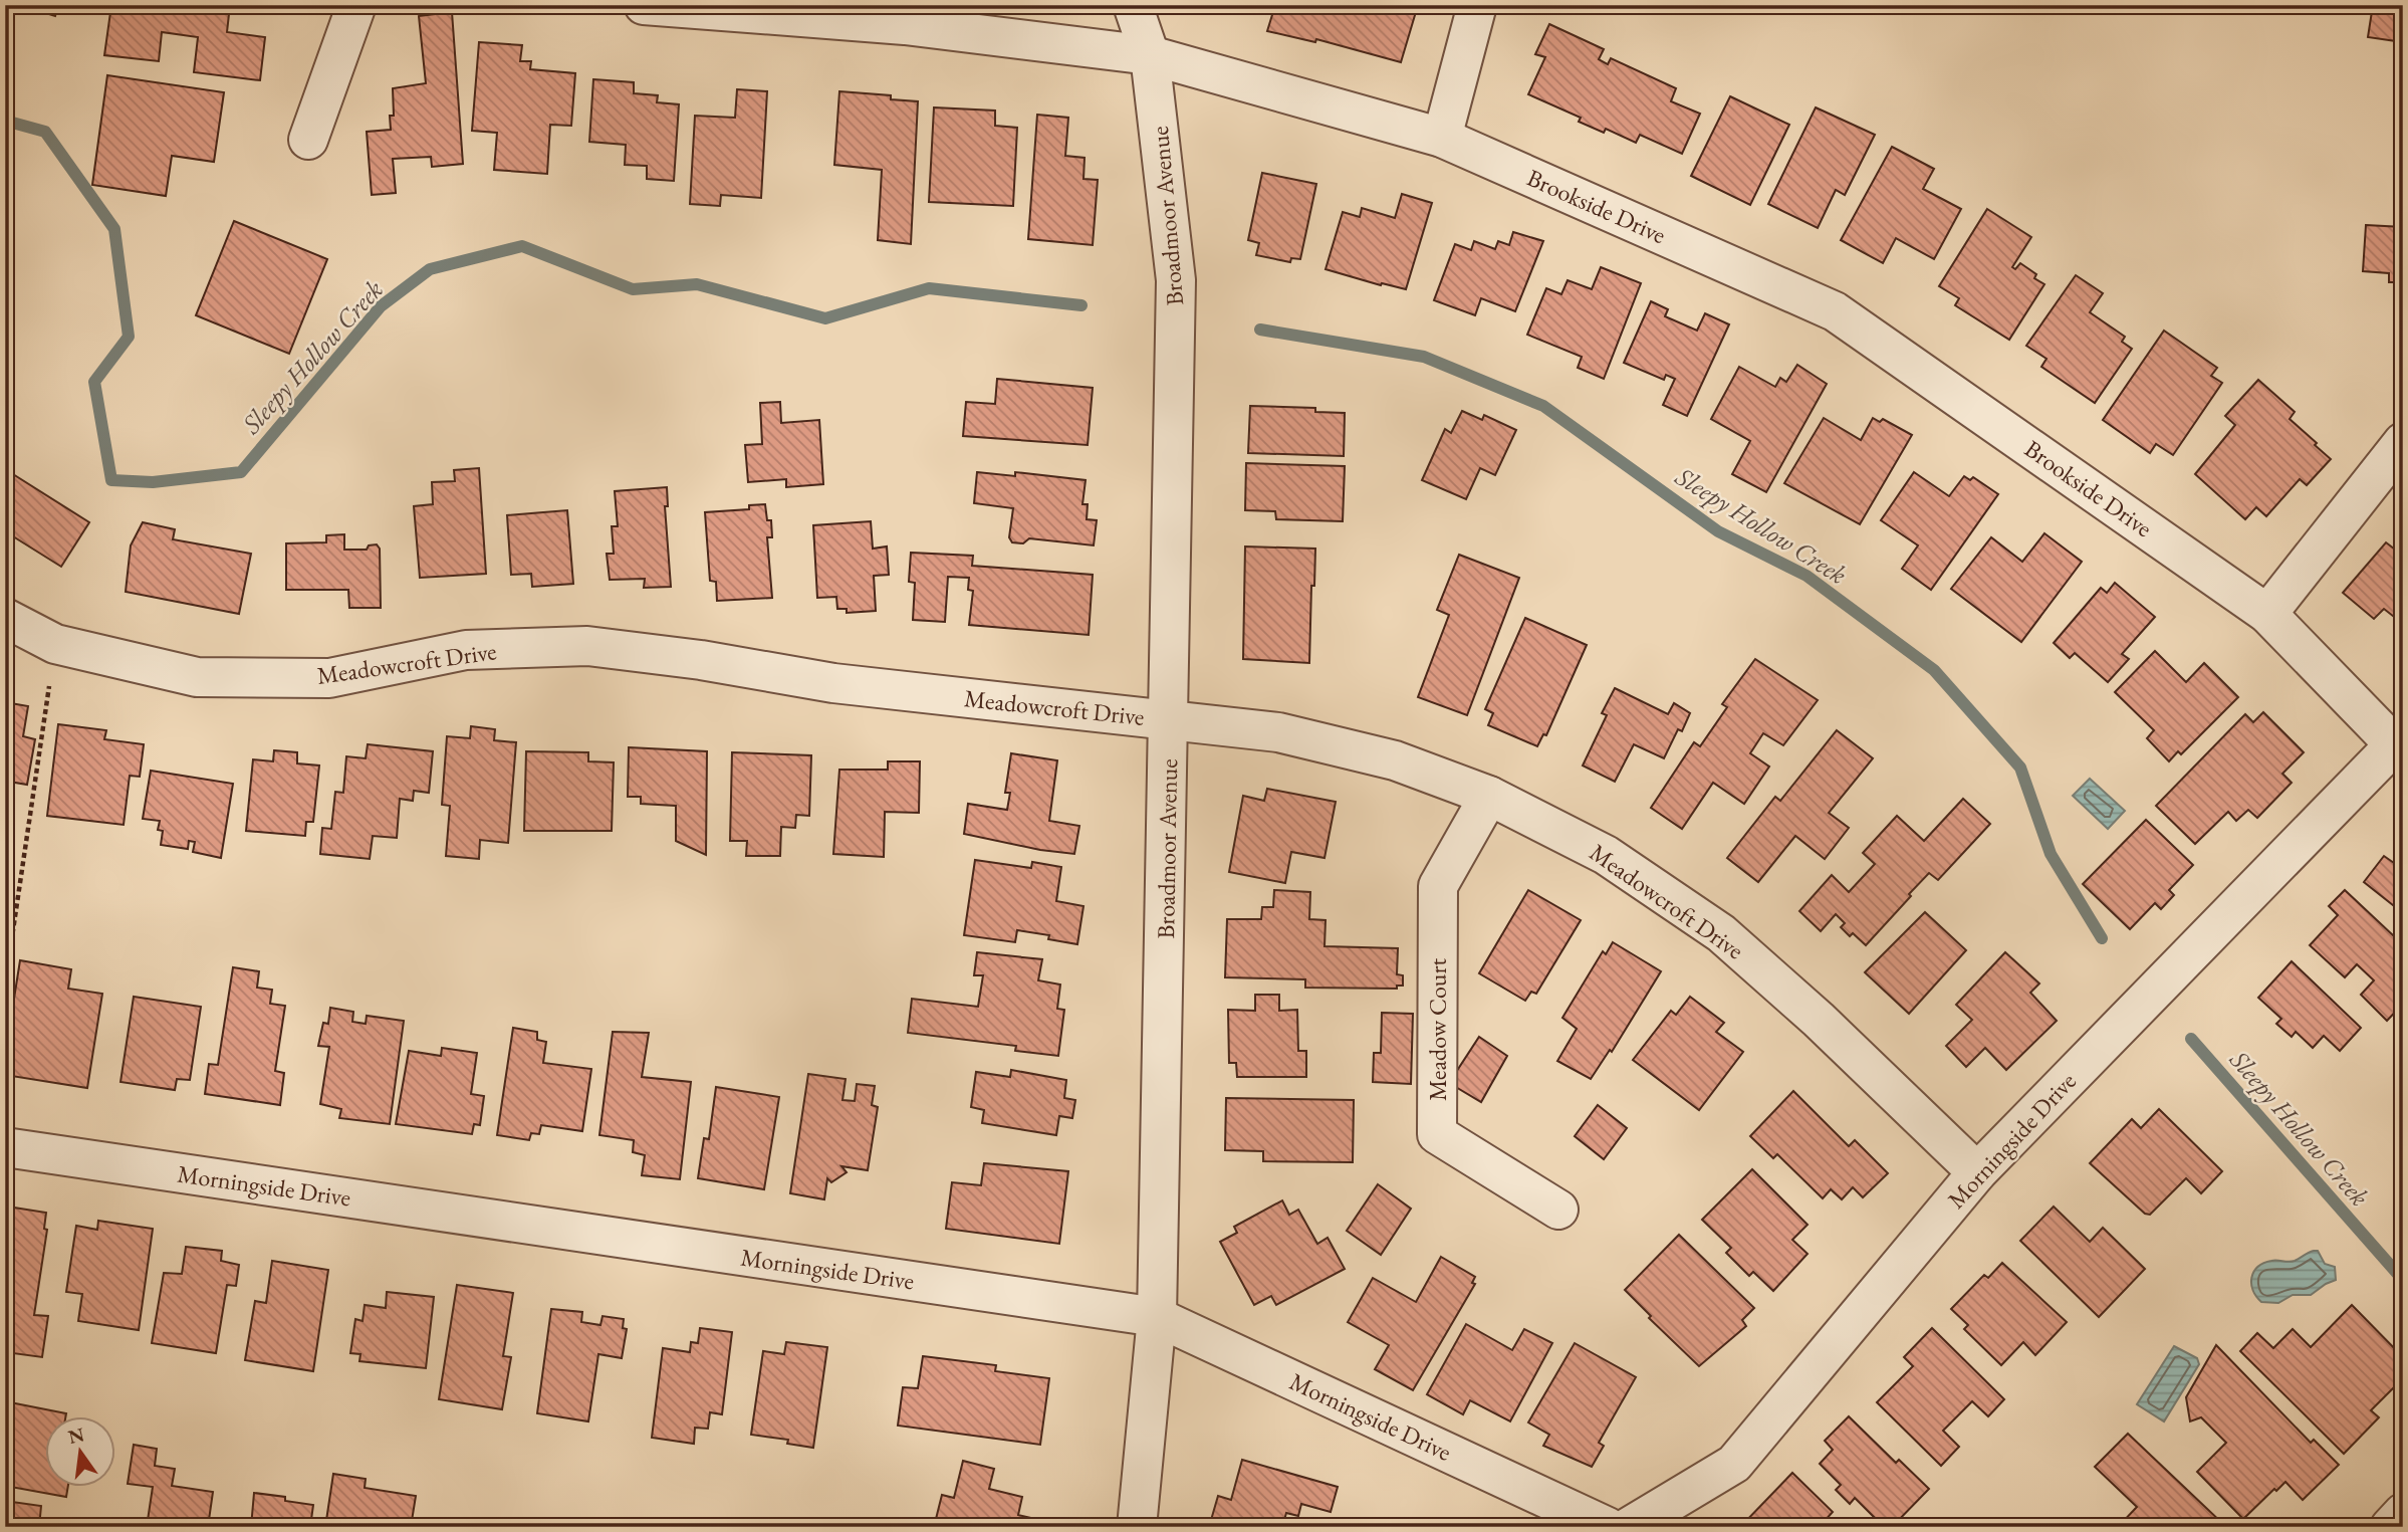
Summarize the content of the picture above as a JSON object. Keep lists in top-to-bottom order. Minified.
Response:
{"streets":{"street":["Brookside Drive","Broadmoor Avenue","Meadowcroft Drive","Meadow Court","Morningside Drive"]},"crossings":[["Brookside Drive","Broadmoor Avenue"],["Brookside Drive","Morningside Drive"],["Broadmoor Avenue","Meadowcroft Drive"],["Broadmoor Avenue","Morningside Drive"],["Meadowcroft Drive","Meadow Court"],["Meadowcroft Drive","Morningside Drive"]],"water":["Sleepy Hollow Creek"],"north":"top"}
